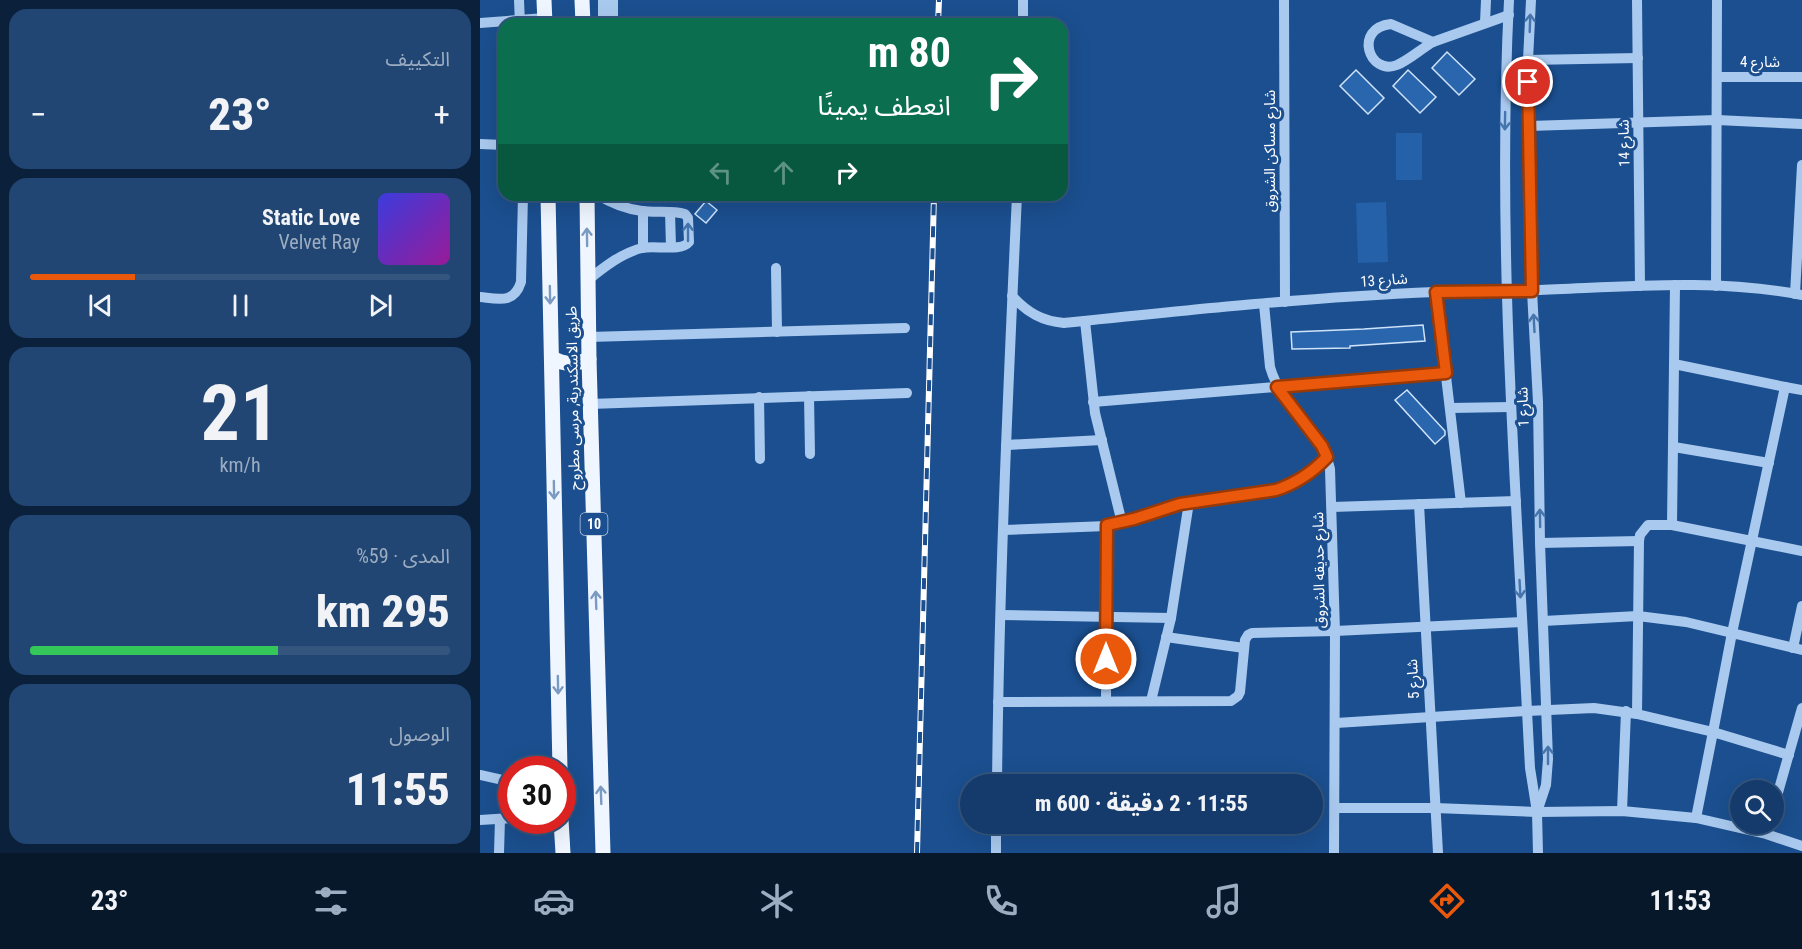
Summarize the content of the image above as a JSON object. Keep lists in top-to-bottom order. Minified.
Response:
{"streets":{"main road":["طريق الاسكندرية, مرسى مطروح","10"],"street":["شارع 4","شارع 14","شارع مساكن الشروق","شارع 13","شارع 1","شارع حديقه الشروق","شارع 5"]},"crossings":[["شارع 14","شارع 13"],["شارع مساكن الشروق","شارع 13"],["شارع 13","شارع 1"],["شارع 13","شارع حديقه الشروق"]],"page":{"tile":["التكييف",["21","km/h"],["المدى · 59%","295 km"],["الوصول","11:55"]],"turn":["80 m","انعطف يمينًا"],"heat":["−","23°","+"],"song":["Static Love","Velvet Ray"],"limit":"30","trip":"11:55 · 2 دقيقة · 600 m","tabs":["11:53","23°"]}}
